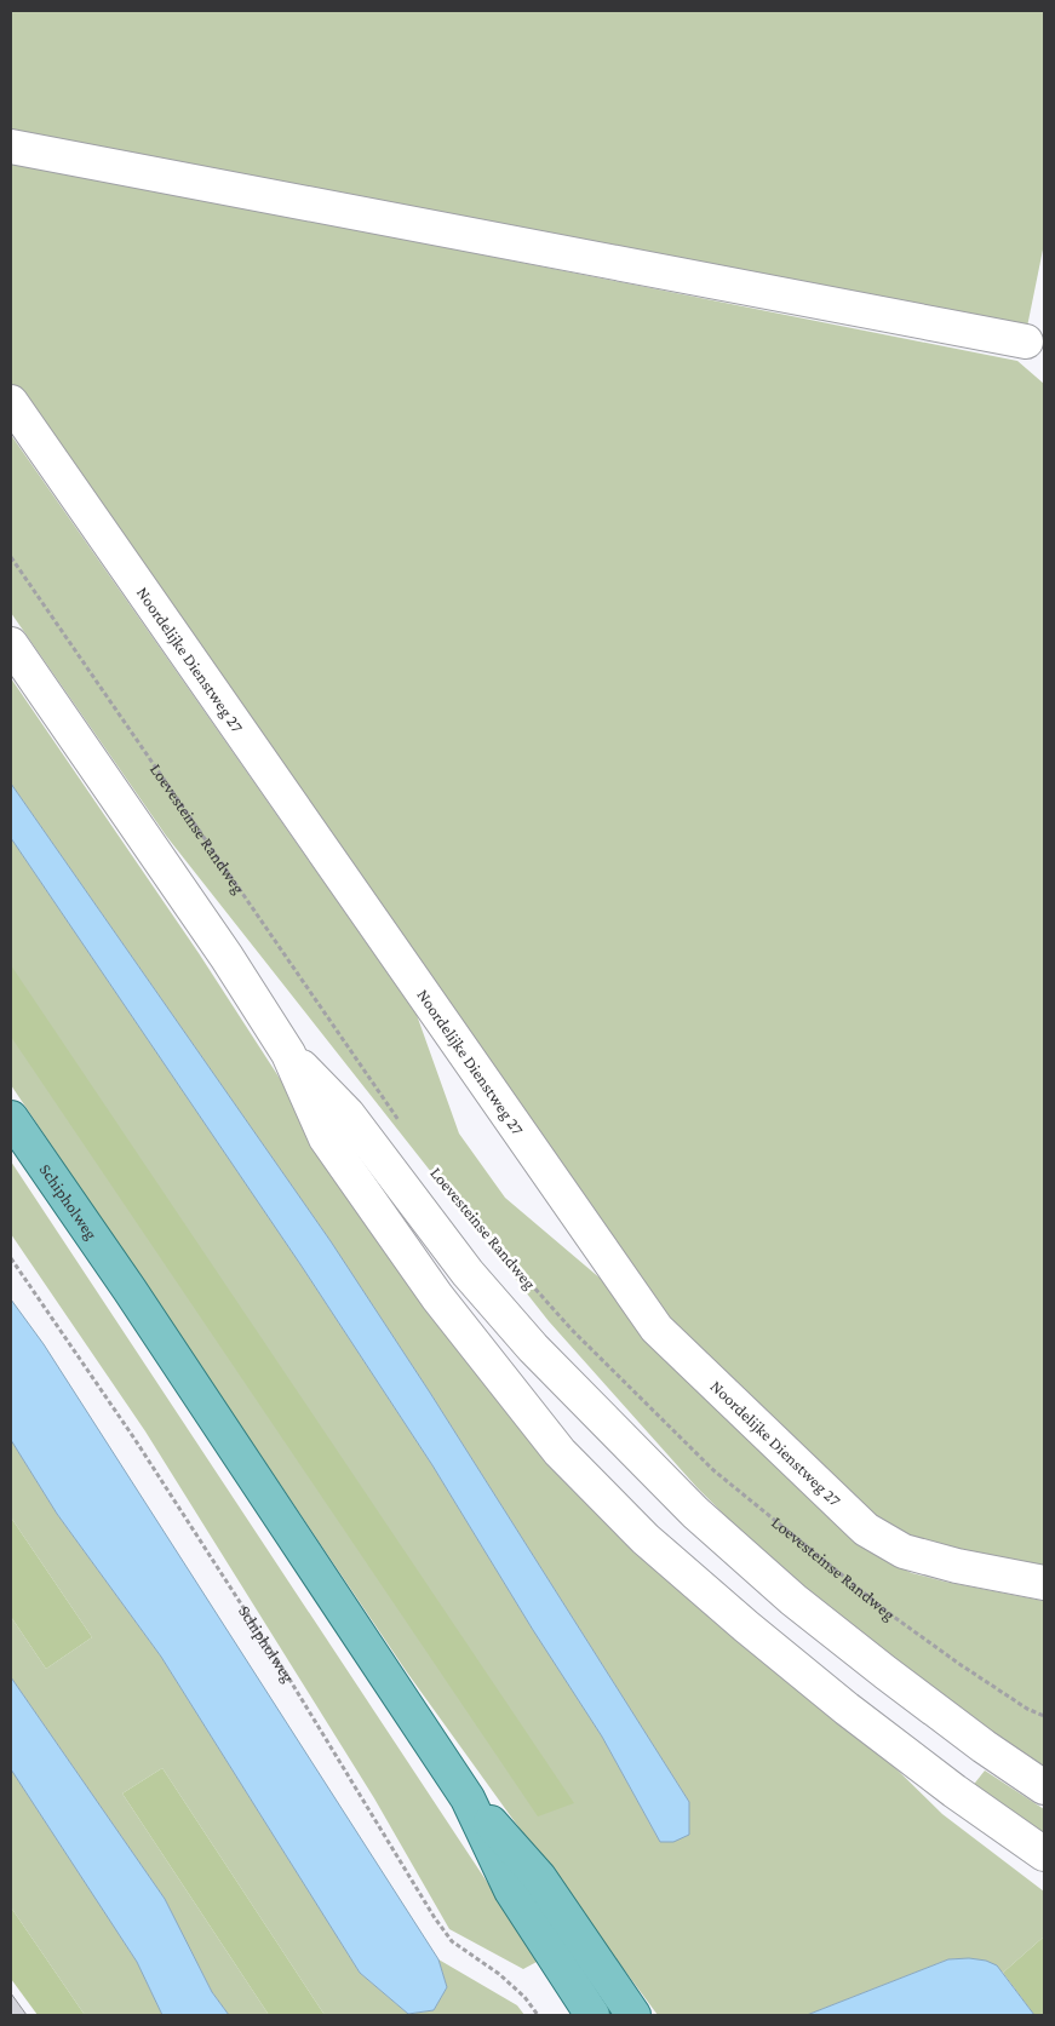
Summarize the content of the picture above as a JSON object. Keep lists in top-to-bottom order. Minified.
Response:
{"streets":{"main road":["Schipholweg"],"street":["Noordelijke Dienstweg 27"],"path":["Loevesteinse Randweg"]}}
